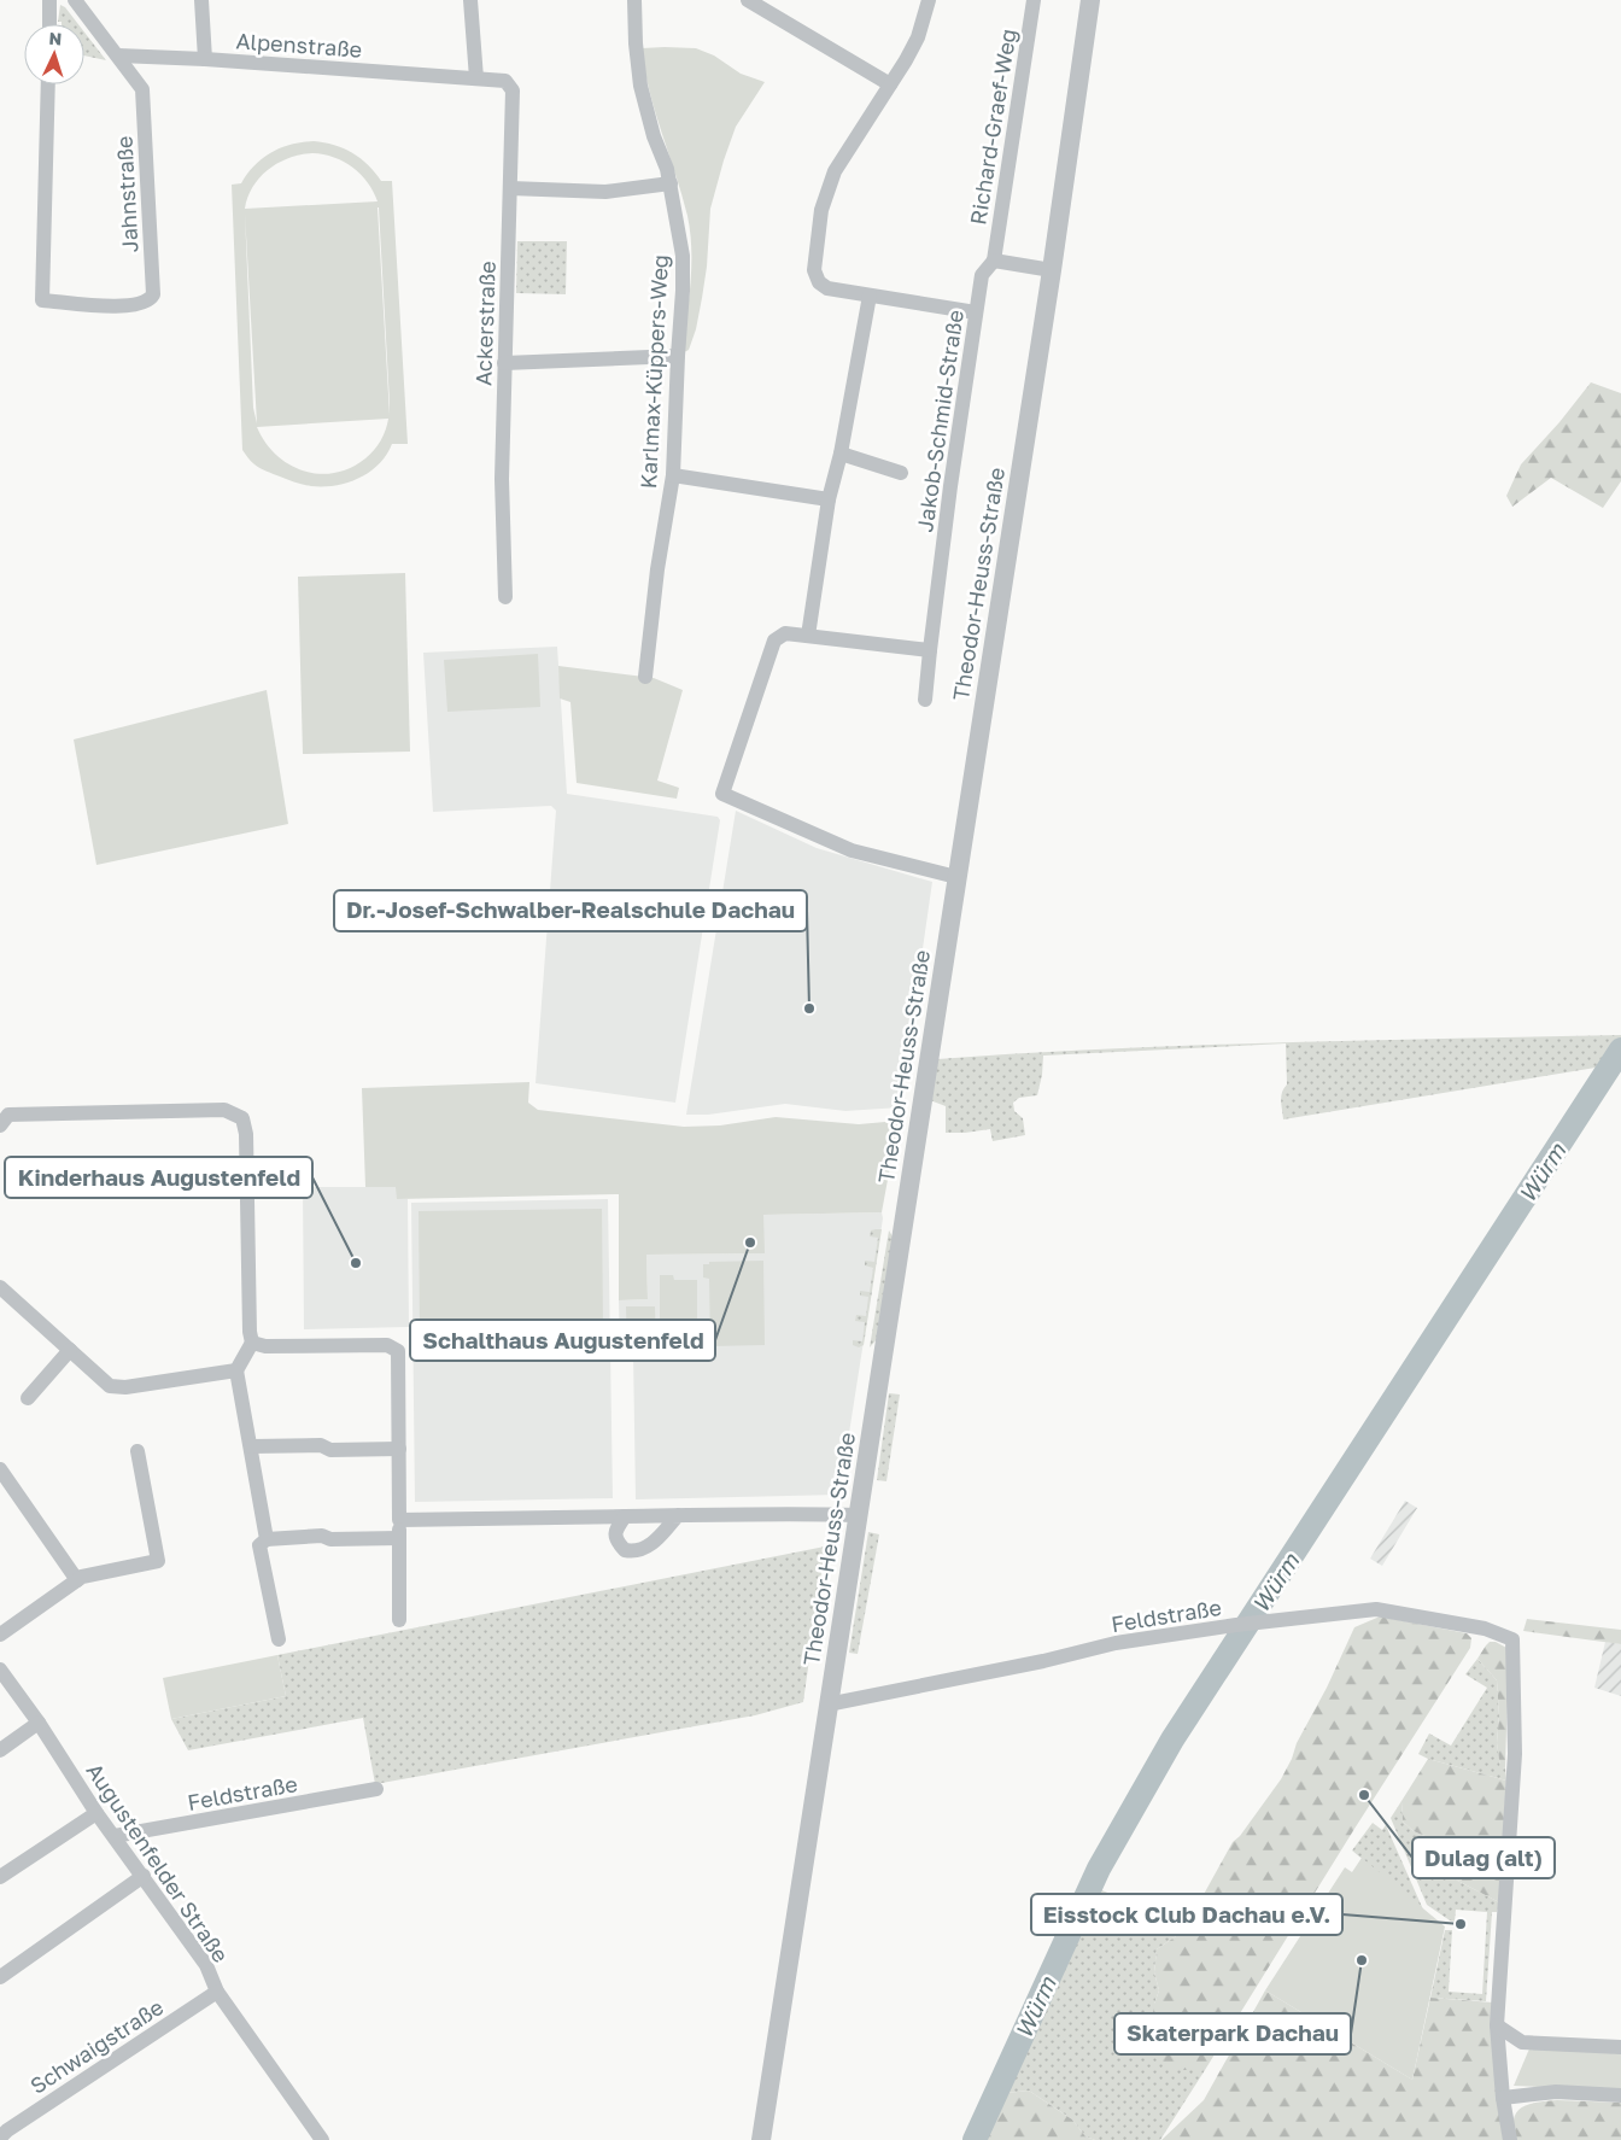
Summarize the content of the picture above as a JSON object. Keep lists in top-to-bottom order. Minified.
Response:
{"streets":{"street":["Alpenstraße","Richard-Graef-Weg","Jahnstraße","Ackerstraße","Karlmax-Küppers-Weg","Jakob-Schmid-Straße","Theodor-Heuss-Straße","Feldstraße","Augustenfelder Straße","Schwaigstraße"]},"crossings":[["Alpenstraße","Jahnstraße"],["Alpenstraße","Ackerstraße"],["Richard-Graef-Weg","Jakob-Schmid-Straße"],["Theodor-Heuss-Straße","Feldstraße"],["Feldstraße","Augustenfelder Straße"],["Augustenfelder Straße","Schwaigstraße"]],"water":["Würm"],"places":["Dr.-Josef-Schwalber-Realschule Dachau","Schalthaus Augustenfeld","Kinderhaus Augustenfeld","Dulag (alt)","Eisstock Club Dachau e.V.","Skaterpark Dachau"],"north":"top"}
